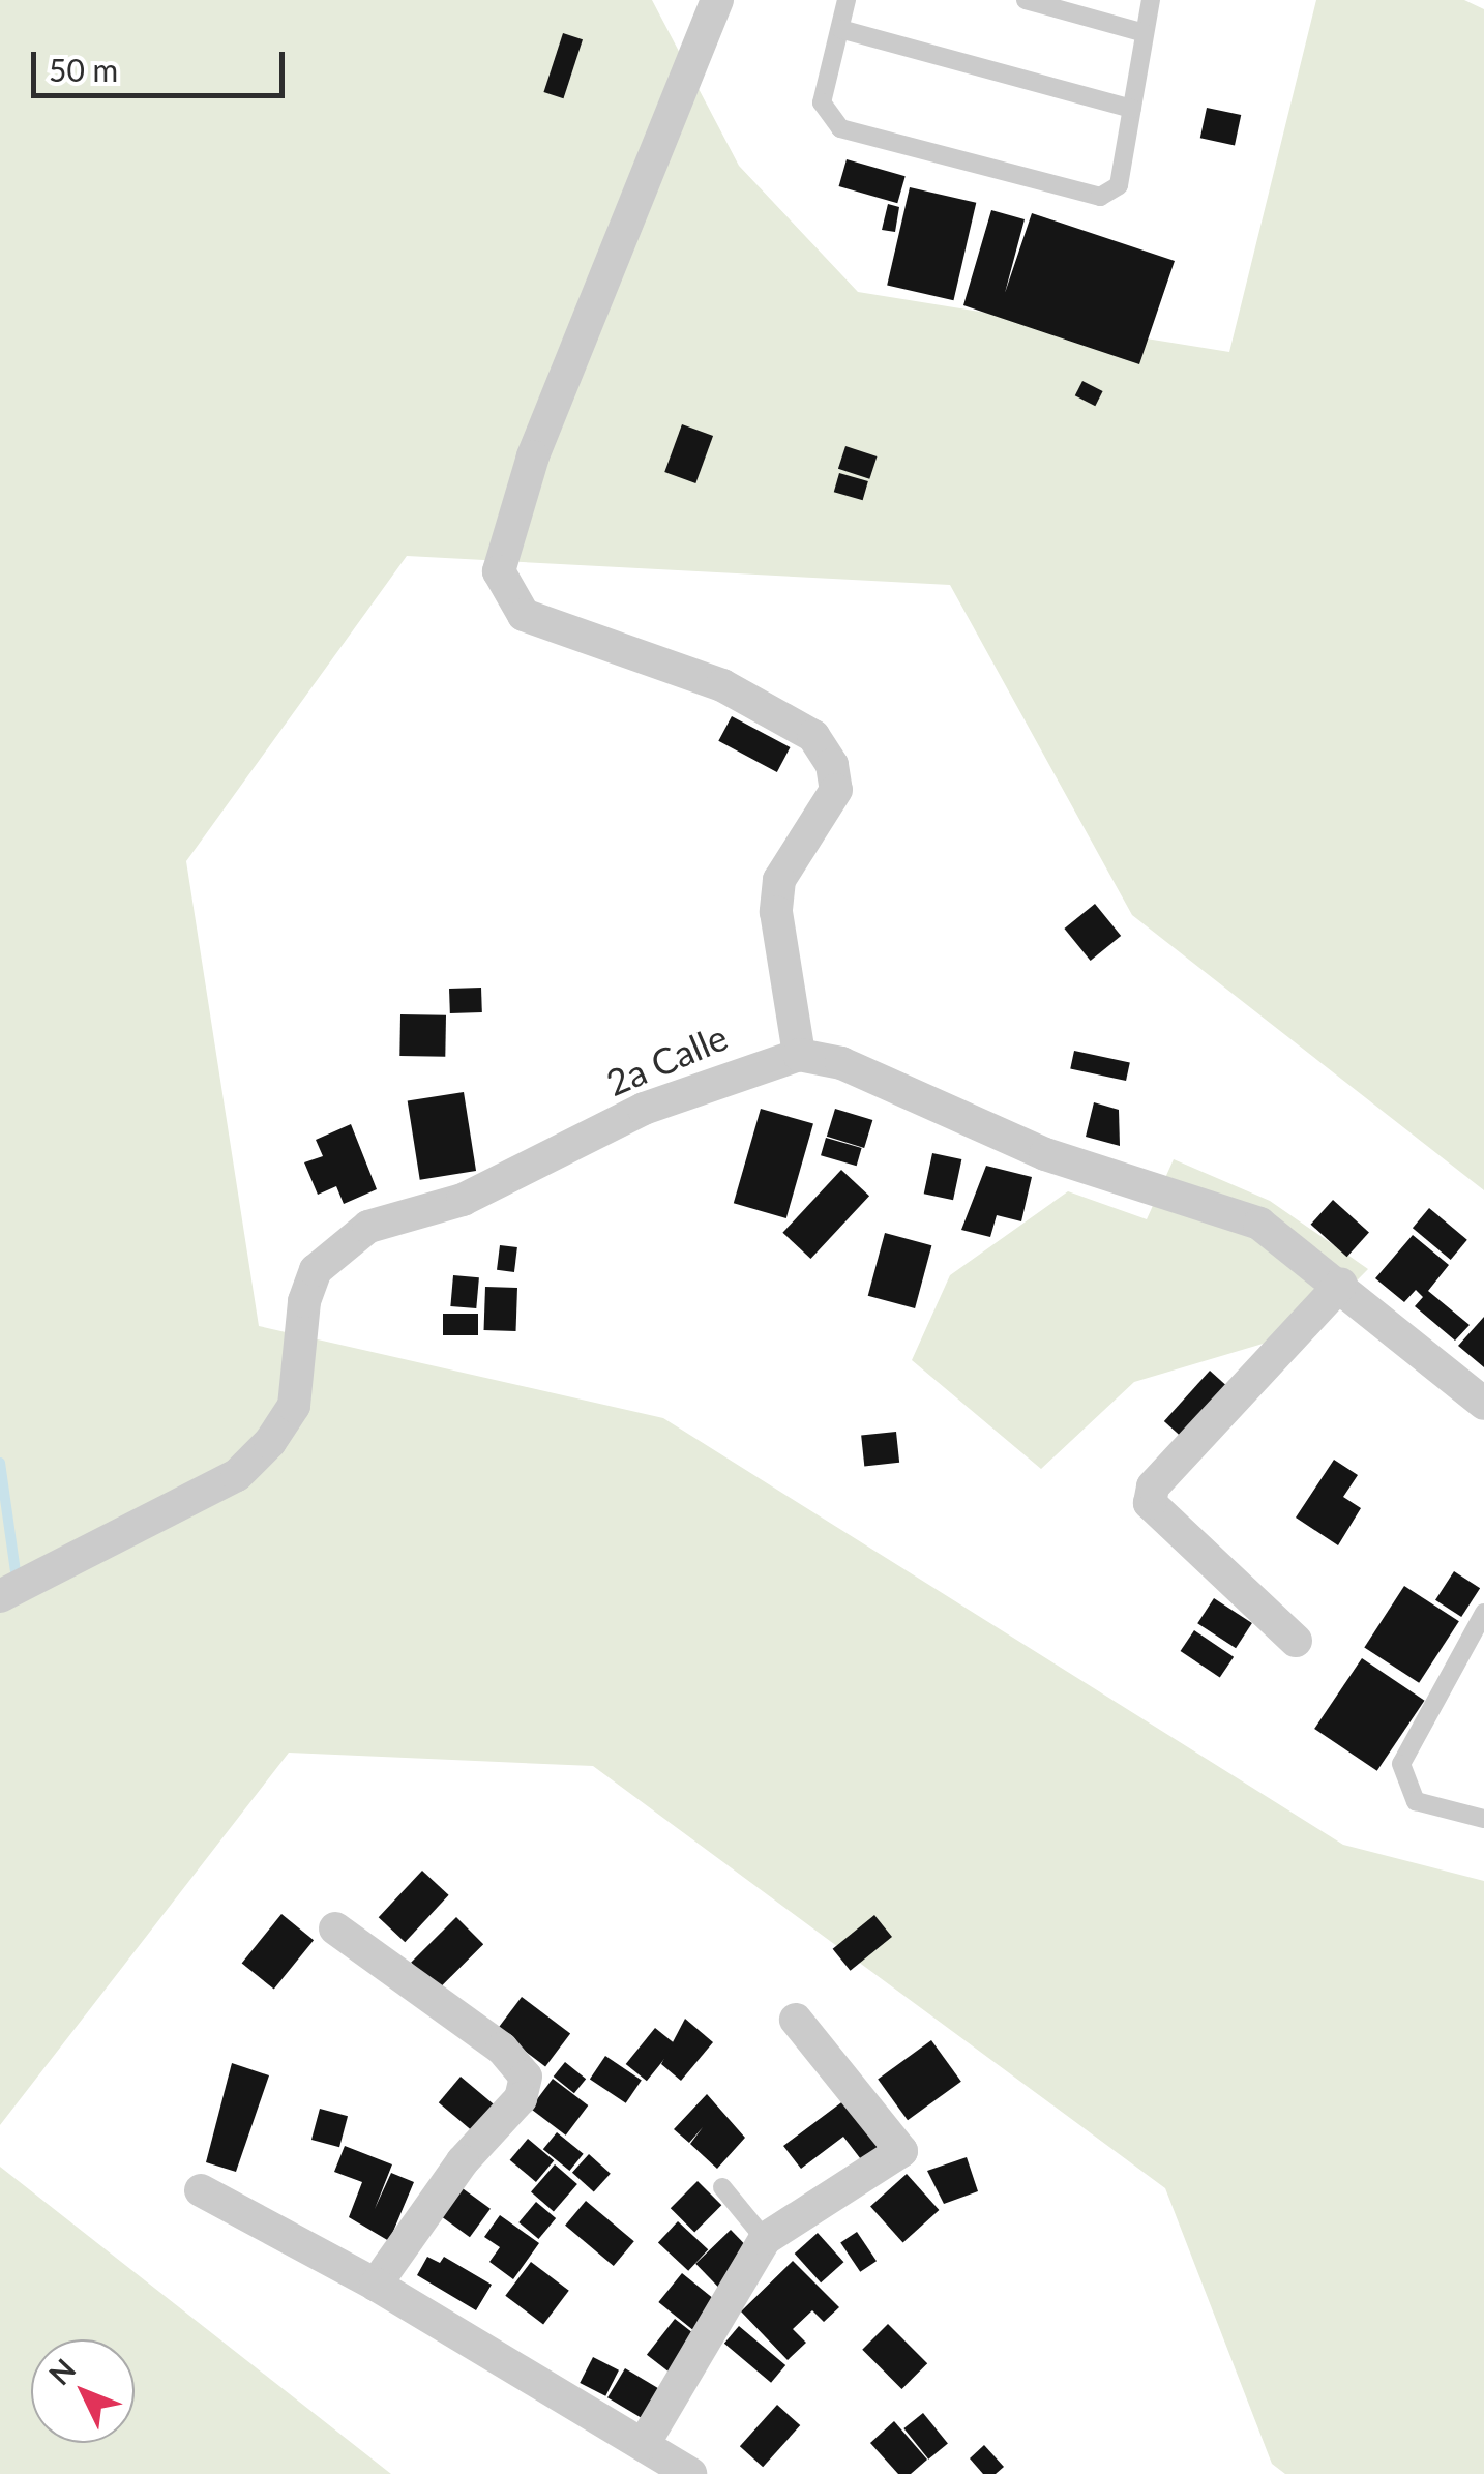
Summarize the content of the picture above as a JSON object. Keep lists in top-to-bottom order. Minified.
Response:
{"streets":{"street":["2a Calle"]},"scale_bar":"50 m","north":"top left"}
